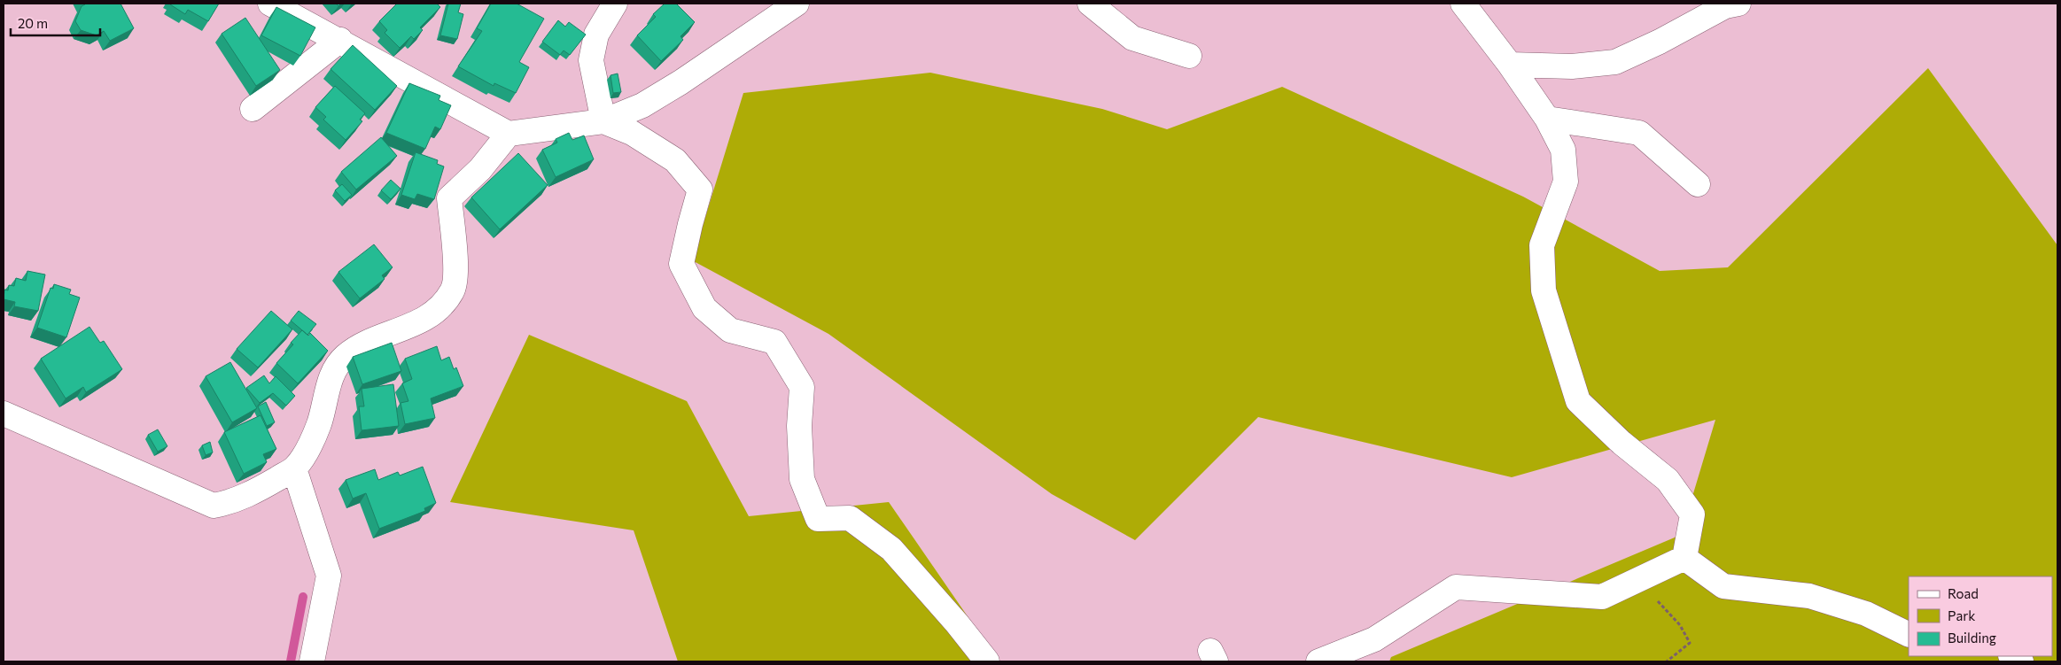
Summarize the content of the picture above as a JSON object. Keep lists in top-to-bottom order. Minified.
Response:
{"legend":["Road","Park","Building"],"scale_bar":"20 m"}
